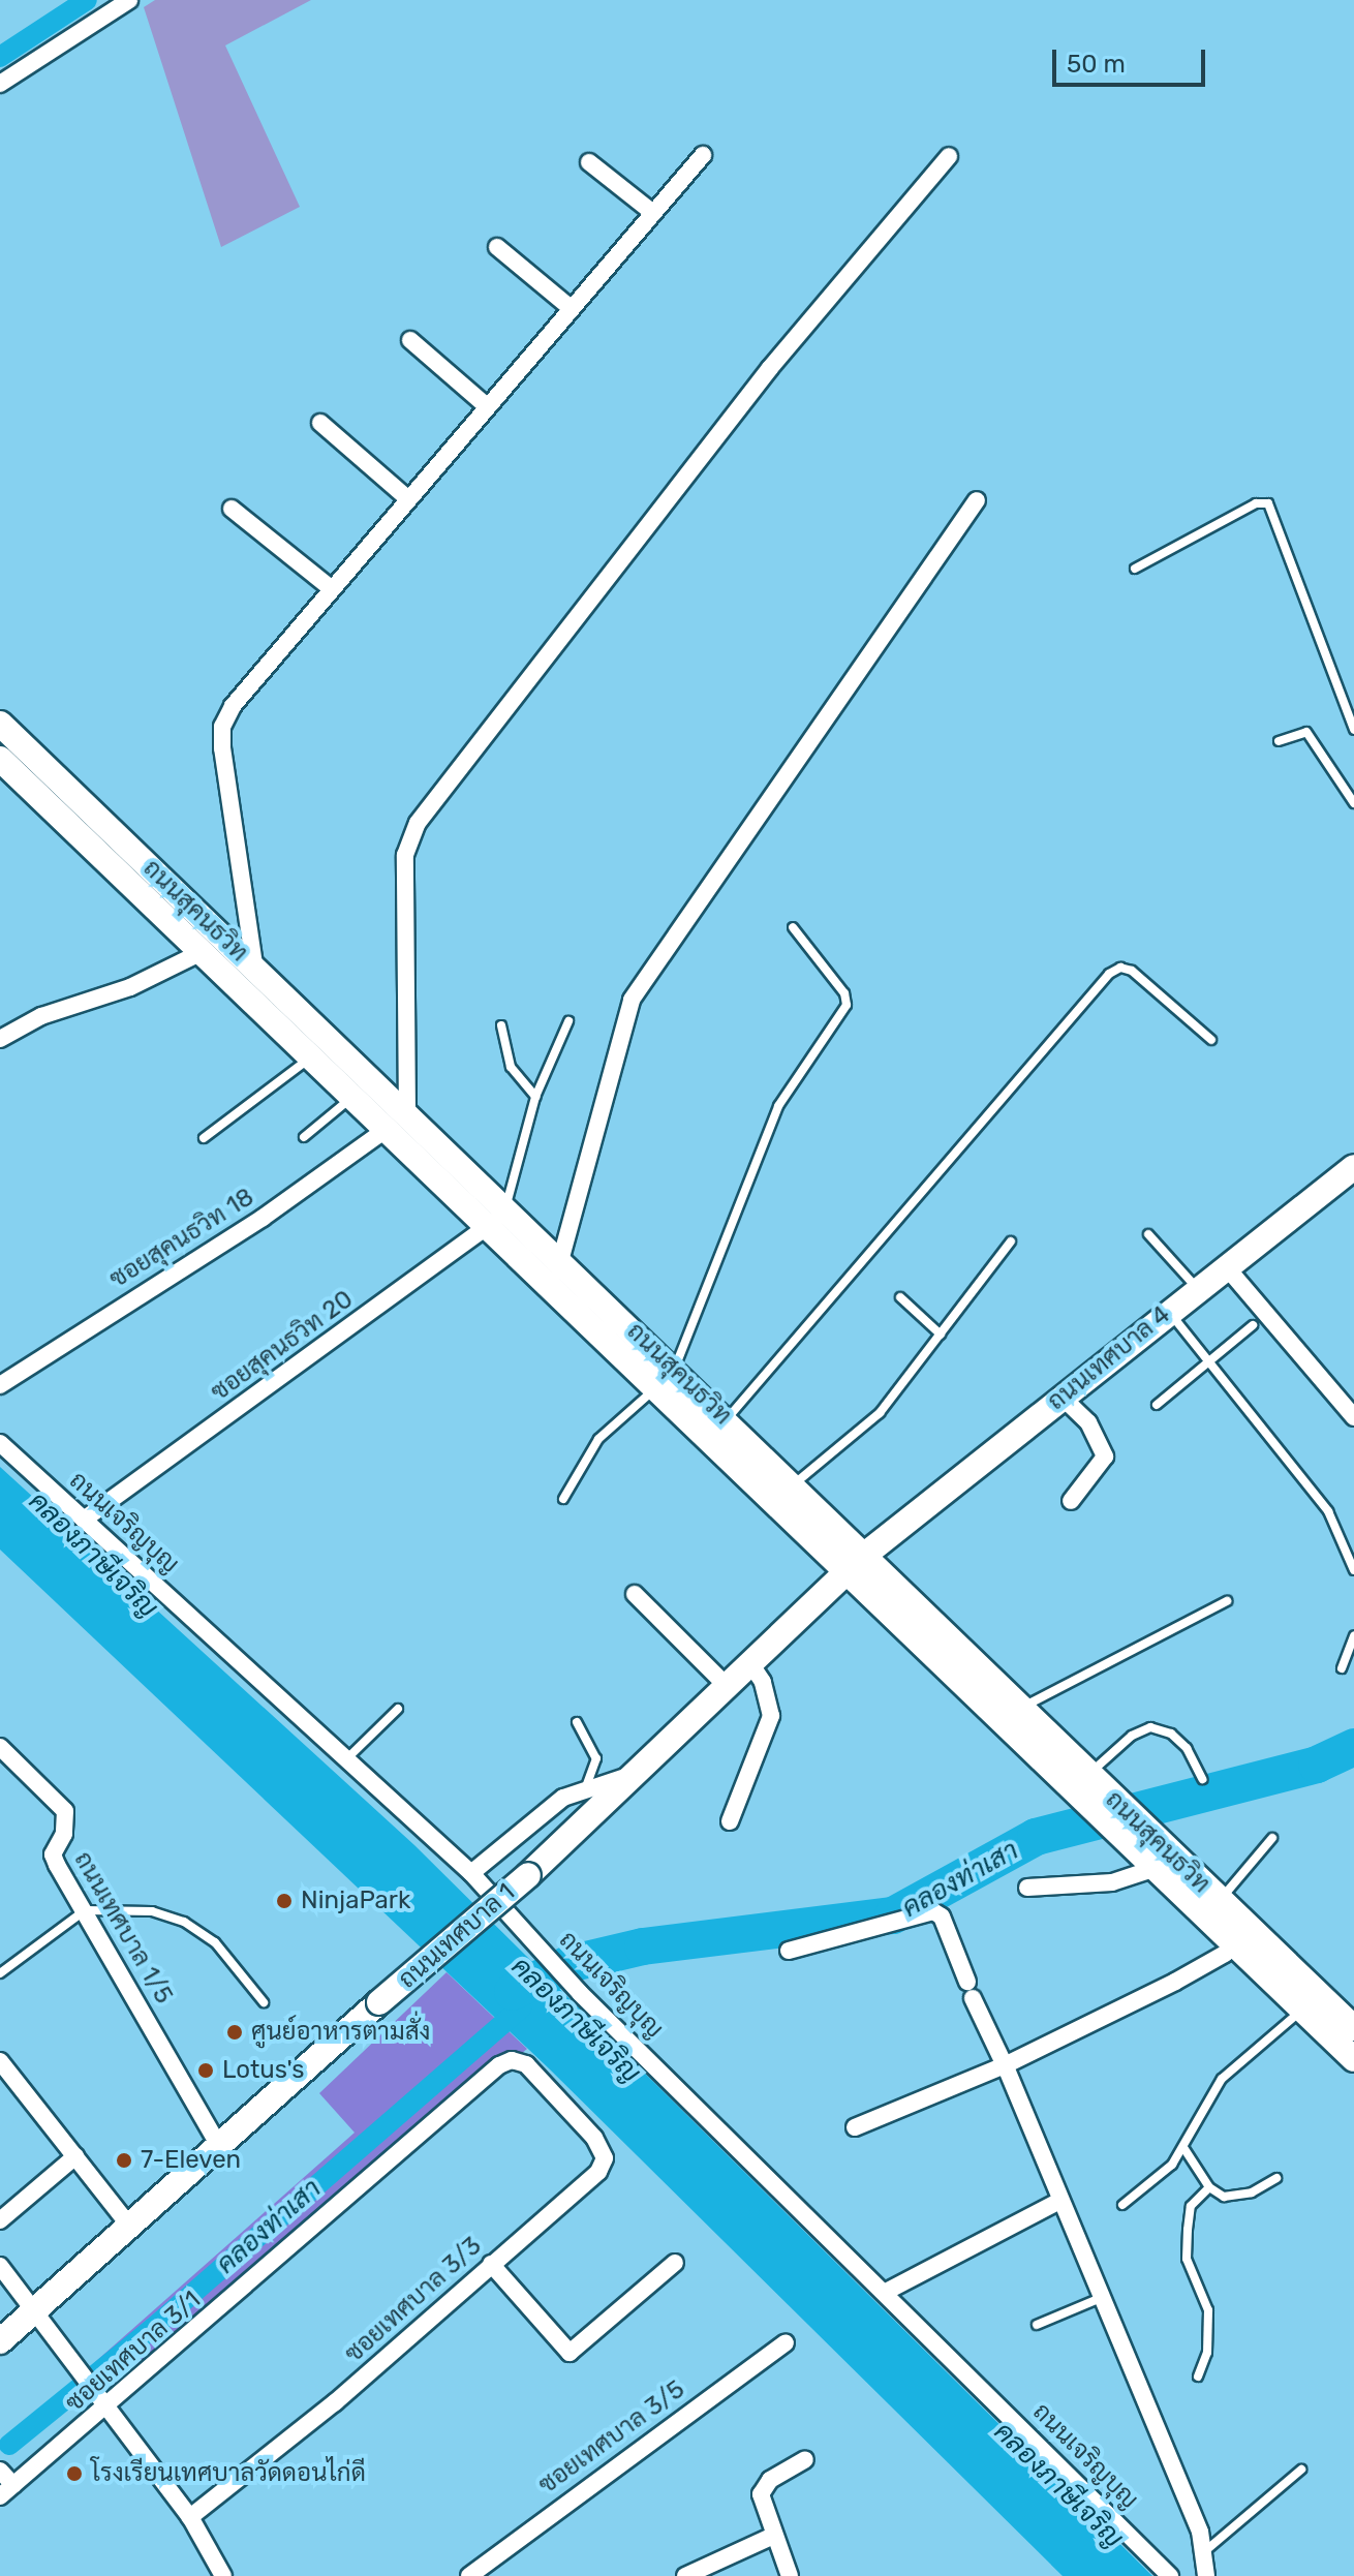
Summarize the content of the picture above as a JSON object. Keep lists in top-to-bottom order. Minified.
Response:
{"streets":{"main road":["ถนนสุคนธวิท","ถนนเทศบาล 4","ถนนเทศบาล 1"],"street":["ซอยสุคนธวิท 18","ซอยสุคนธวิท 20","ถนนเจริญบุญ","ถนนเทศบาล 1/5","ซอยเทศบาล 3/3","ซอยเทศบาล 3/1","ซอยเทศบาล 3/5"]},"crossings":[["ถนนสุคนธวิท","ซอยสุคนธวิท 18"],["ถนนสุคนธวิท","ซอยสุคนธวิท 20"],["ถนนสุคนธวิท","ถนนเทศบาล 4"],["ถนนสุคนธวิท","ถนนเทศบาล 1"],["ซอยสุคนธวิท 20","ถนนเจริญบุญ"],["ถนนเทศบาล 4","ถนนเทศบาล 1"],["ถนนเทศบาล 1/5","ถนนเทศบาล 1"],["ซอยเทศบาล 3/3","ซอยเทศบาล 3/1"]],"water":["คลองภาษีเจริญ","คลองท่าเสา"],"places":["NinjaPark","ศูนย์อาหารตามสั่ง","Lotus's","7-Eleven","โรงเรียนเทศบาลวัดดอนไก่ดี"],"scale_bar":"50 m"}
